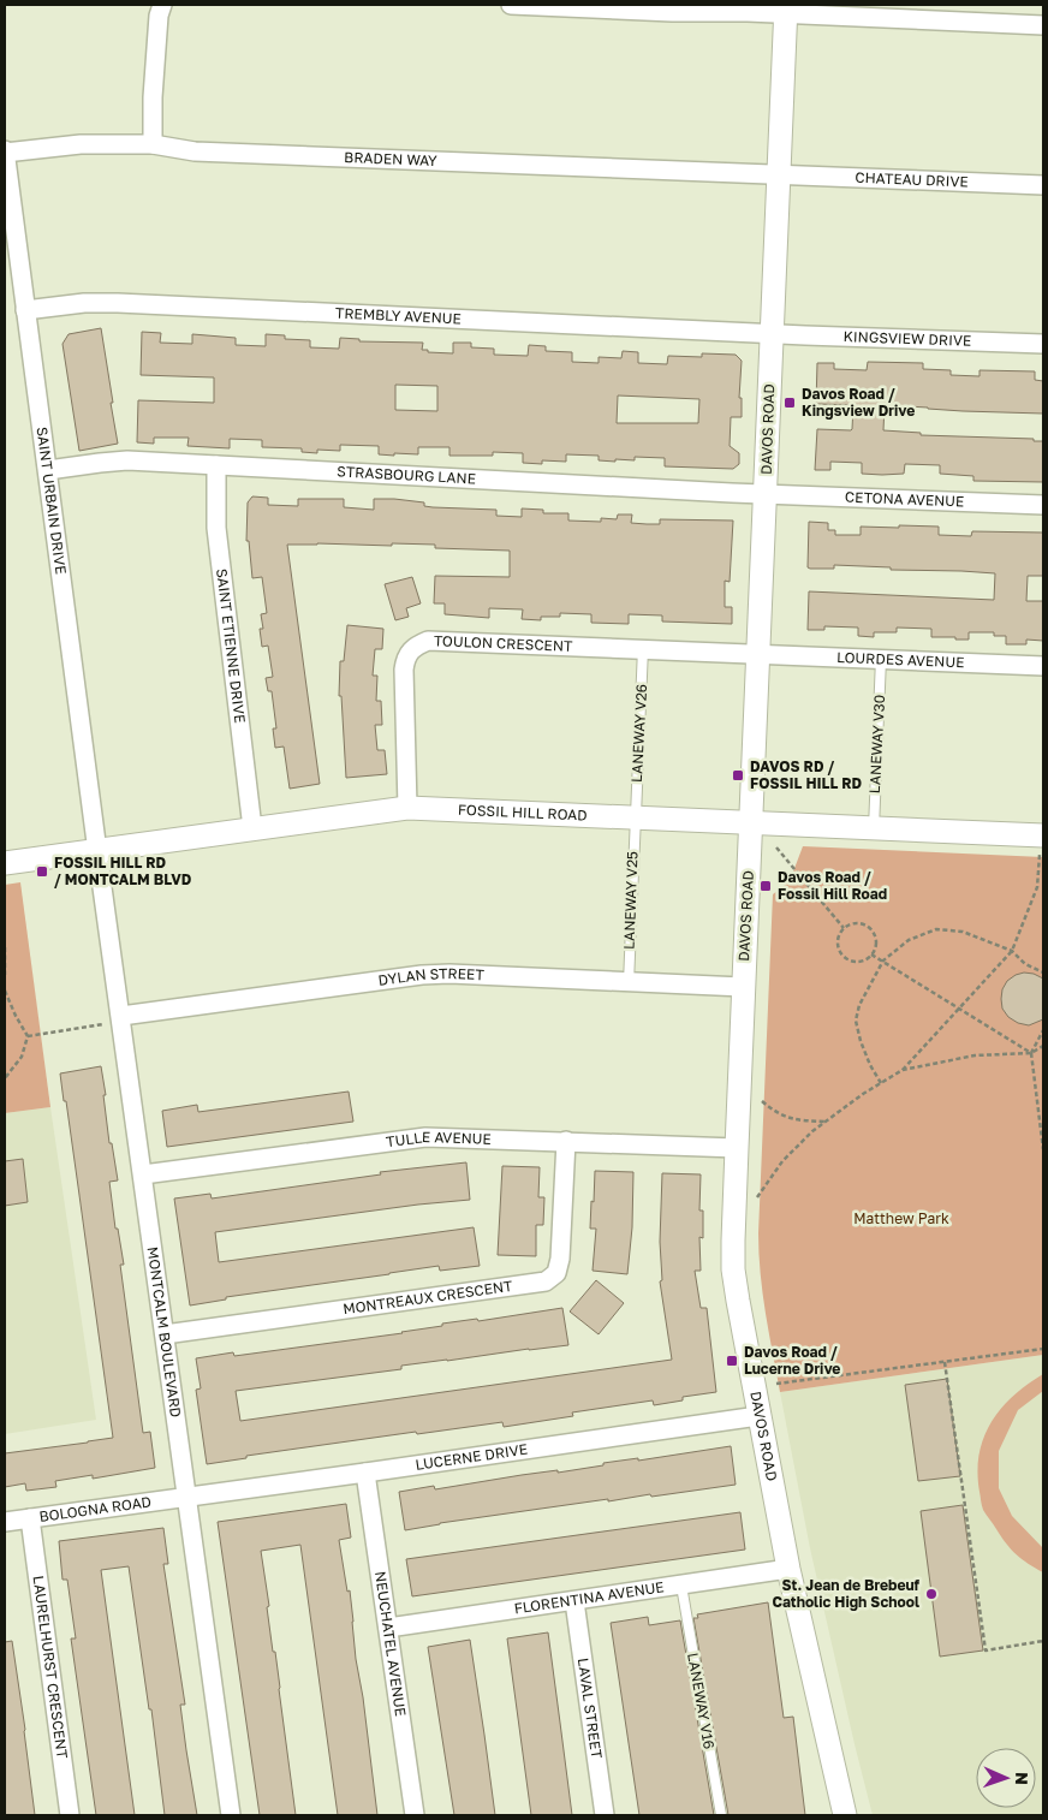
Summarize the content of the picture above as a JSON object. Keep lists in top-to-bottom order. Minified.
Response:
{"streets":{"street":["BRADEN WAY","CHATEAU DRIVE","TREMBLY AVENUE","KINGSVIEW DRIVE","DAVOS ROAD","STRASBOURG LANE","CETONA AVENUE","SAINT URBAIN DRIVE","TOULON CRESCENT","SAINT ETIENNE DRIVE","LOURDES AVENUE","FOSSIL HILL ROAD","DYLAN STREET","TULLE AVENUE","MONTREAUX CRESCENT","MONTCALM BOULEVARD","LUCERNE DRIVE","BOLOGNA ROAD","FLORENTINA AVENUE","NEUCHATEL AVENUE","LAURELHURST CRESCENT","LAVAL STREET"],"lane":["LANEWAY V26","LANEWAY V30","LANEWAY V25","LANEWAY V16"]},"crossings":[["BRADEN WAY","CHATEAU DRIVE"],["BRADEN WAY","DAVOS ROAD"],["BRADEN WAY","SAINT URBAIN DRIVE"],["CHATEAU DRIVE","DAVOS ROAD"],["TREMBLY AVENUE","KINGSVIEW DRIVE"],["TREMBLY AVENUE","DAVOS ROAD"],["TREMBLY AVENUE","SAINT URBAIN DRIVE"],["KINGSVIEW DRIVE","DAVOS ROAD"],["DAVOS ROAD","STRASBOURG LANE"],["DAVOS ROAD","CETONA AVENUE"],["DAVOS ROAD","TOULON CRESCENT"],["DAVOS ROAD","LOURDES AVENUE"],["DAVOS ROAD","FOSSIL HILL ROAD"],["DAVOS ROAD","DYLAN STREET"],["DAVOS ROAD","TULLE AVENUE"],["DAVOS ROAD","LUCERNE DRIVE"],["DAVOS ROAD","FLORENTINA AVENUE"],["STRASBOURG LANE","CETONA AVENUE"],["STRASBOURG LANE","SAINT URBAIN DRIVE"],["STRASBOURG LANE","SAINT ETIENNE DRIVE"],["SAINT URBAIN DRIVE","FOSSIL HILL ROAD"],["SAINT URBAIN DRIVE","MONTCALM BOULEVARD"],["TOULON CRESCENT","LOURDES AVENUE"],["TOULON CRESCENT","LANEWAY V26"],["TOULON CRESCENT","FOSSIL HILL ROAD"],["SAINT ETIENNE DRIVE","FOSSIL HILL ROAD"],["LOURDES AVENUE","LANEWAY V30"],["LANEWAY V26","FOSSIL HILL ROAD"],["LANEWAY V26","LANEWAY V25"],["LANEWAY V30","FOSSIL HILL ROAD"],["FOSSIL HILL ROAD","LANEWAY V25"],["FOSSIL HILL ROAD","MONTCALM BOULEVARD"],["LANEWAY V25","DYLAN STREET"],["DYLAN STREET","MONTCALM BOULEVARD"],["TULLE AVENUE","MONTREAUX CRESCENT"],["TULLE AVENUE","MONTCALM BOULEVARD"],["MONTREAUX CRESCENT","MONTCALM BOULEVARD"],["MONTCALM BOULEVARD","LUCERNE DRIVE"],["MONTCALM BOULEVARD","BOLOGNA ROAD"],["LUCERNE DRIVE","BOLOGNA ROAD"],["LUCERNE DRIVE","NEUCHATEL AVENUE"],["BOLOGNA ROAD","LAURELHURST CRESCENT"],["FLORENTINA AVENUE","NEUCHATEL AVENUE"],["FLORENTINA AVENUE","LANEWAY V16"],["FLORENTINA AVENUE","LAVAL STREET"]],"parks":["Matthew Park"],"places":{"transit":["Davos Road / Kingsview Drive","DAVOS RD / FOSSIL HILL RD","FOSSIL HILL RD / MONTCALM BLVD","Davos Road / Fossil Hill Road","Davos Road / Lucerne Drive"],"other":["St. Jean de Brebeuf Catholic High School"]},"north":"right"}
